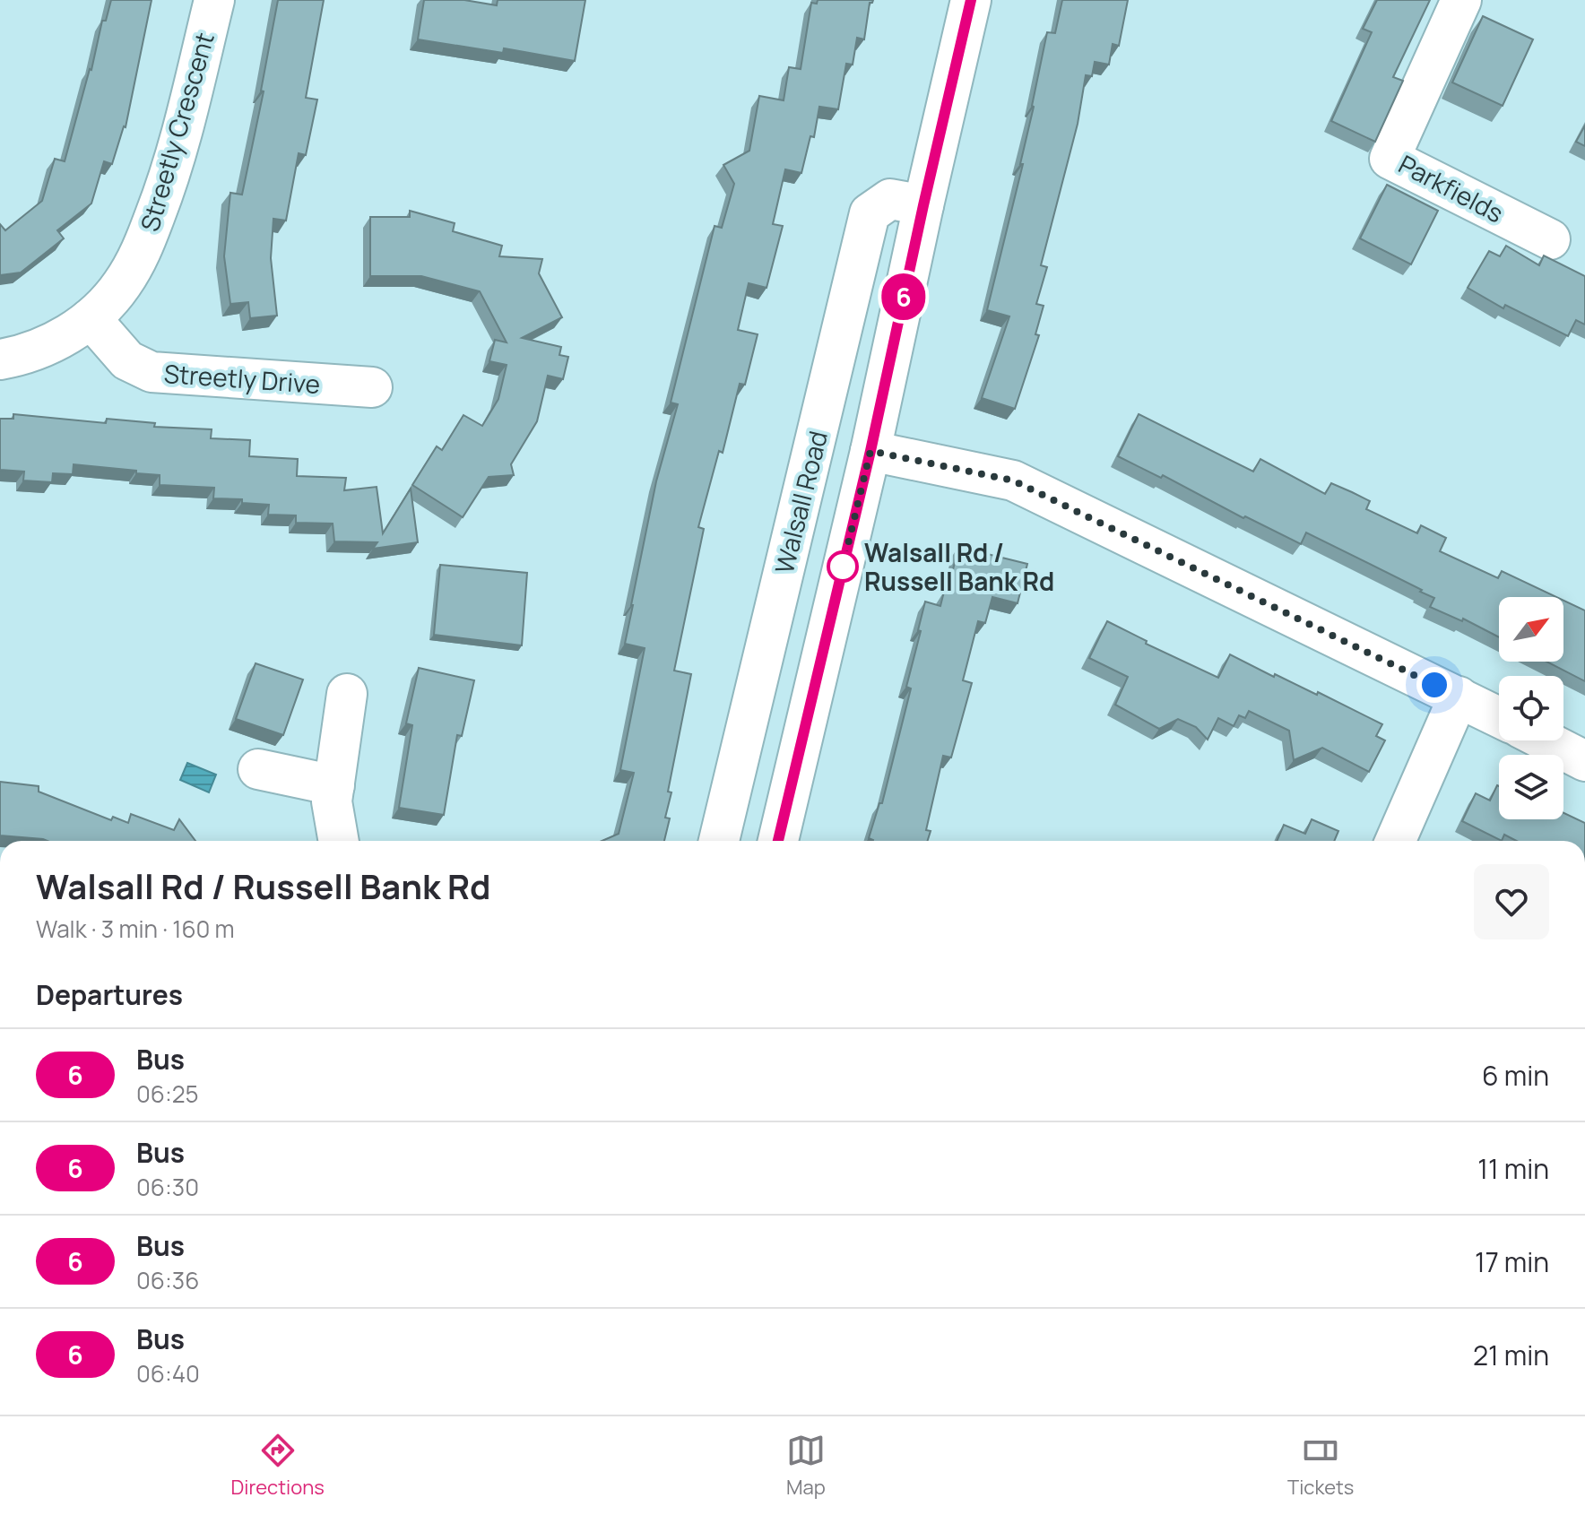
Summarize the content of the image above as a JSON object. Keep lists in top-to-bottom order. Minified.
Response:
{"streets":{"street":["Streetly Crescent","Parkfields","Streetly Drive","Walsall Road"]},"crossings":[["Streetly Crescent","Streetly Drive"]],"places":["Walsall Rd / Russell Bank Rd"],"lines":["bus line 6"],"north":"top right","page":{"on_map":"6","heading":[["Walsall Rd / Russell Bank Rd","Walk · 3 min · 160 m"],"Departures"],"list":[{"mark":"6","name":"Bus","note":"06:25","value":"6 min"},{"mark":"6","name":"Bus","note":"06:30","value":"11 min"},{"mark":"6","name":"Bus","note":"06:36","value":"17 min"},{"mark":"6","name":"Bus","note":"06:40","value":"21 min"}],"tabs":["Directions","Map","Tickets"]}}
